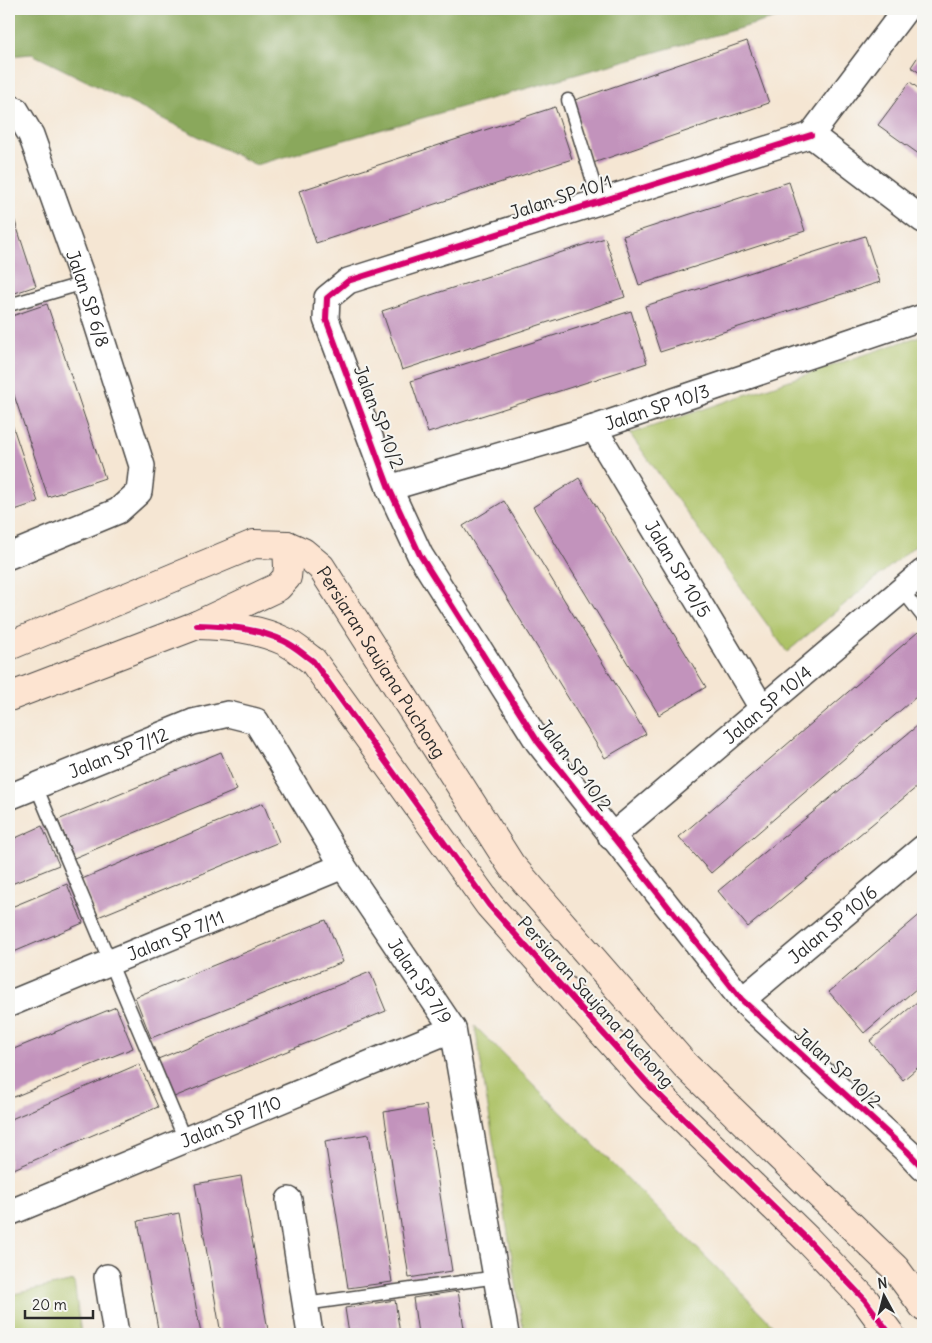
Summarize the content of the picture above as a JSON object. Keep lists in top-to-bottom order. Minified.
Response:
{"streets":{"street":["Jalan SP 10/1","Jalan SP 6/8","Jalan SP 10/3","Jalan SP 10/2","Jalan SP 10/5","Persiaran Saujana Puchong","Jalan SP 10/4","Jalan SP 7/12","Jalan SP 10/6","Jalan SP 7/11","Jalan SP 7/9","Jalan SP 7/10"]},"crossings":[["Jalan SP 10/1","Jalan SP 10/2"],["Jalan SP 10/3","Jalan SP 10/2"],["Jalan SP 10/3","Jalan SP 10/5"],["Jalan SP 10/2","Jalan SP 10/4"],["Jalan SP 10/2","Jalan SP 10/6"],["Jalan SP 10/5","Jalan SP 10/4"],["Jalan SP 7/12","Jalan SP 7/9"],["Jalan SP 7/11","Jalan SP 7/9"],["Jalan SP 7/9","Jalan SP 7/10"]],"scale_bar":"20 m","north":"top"}
